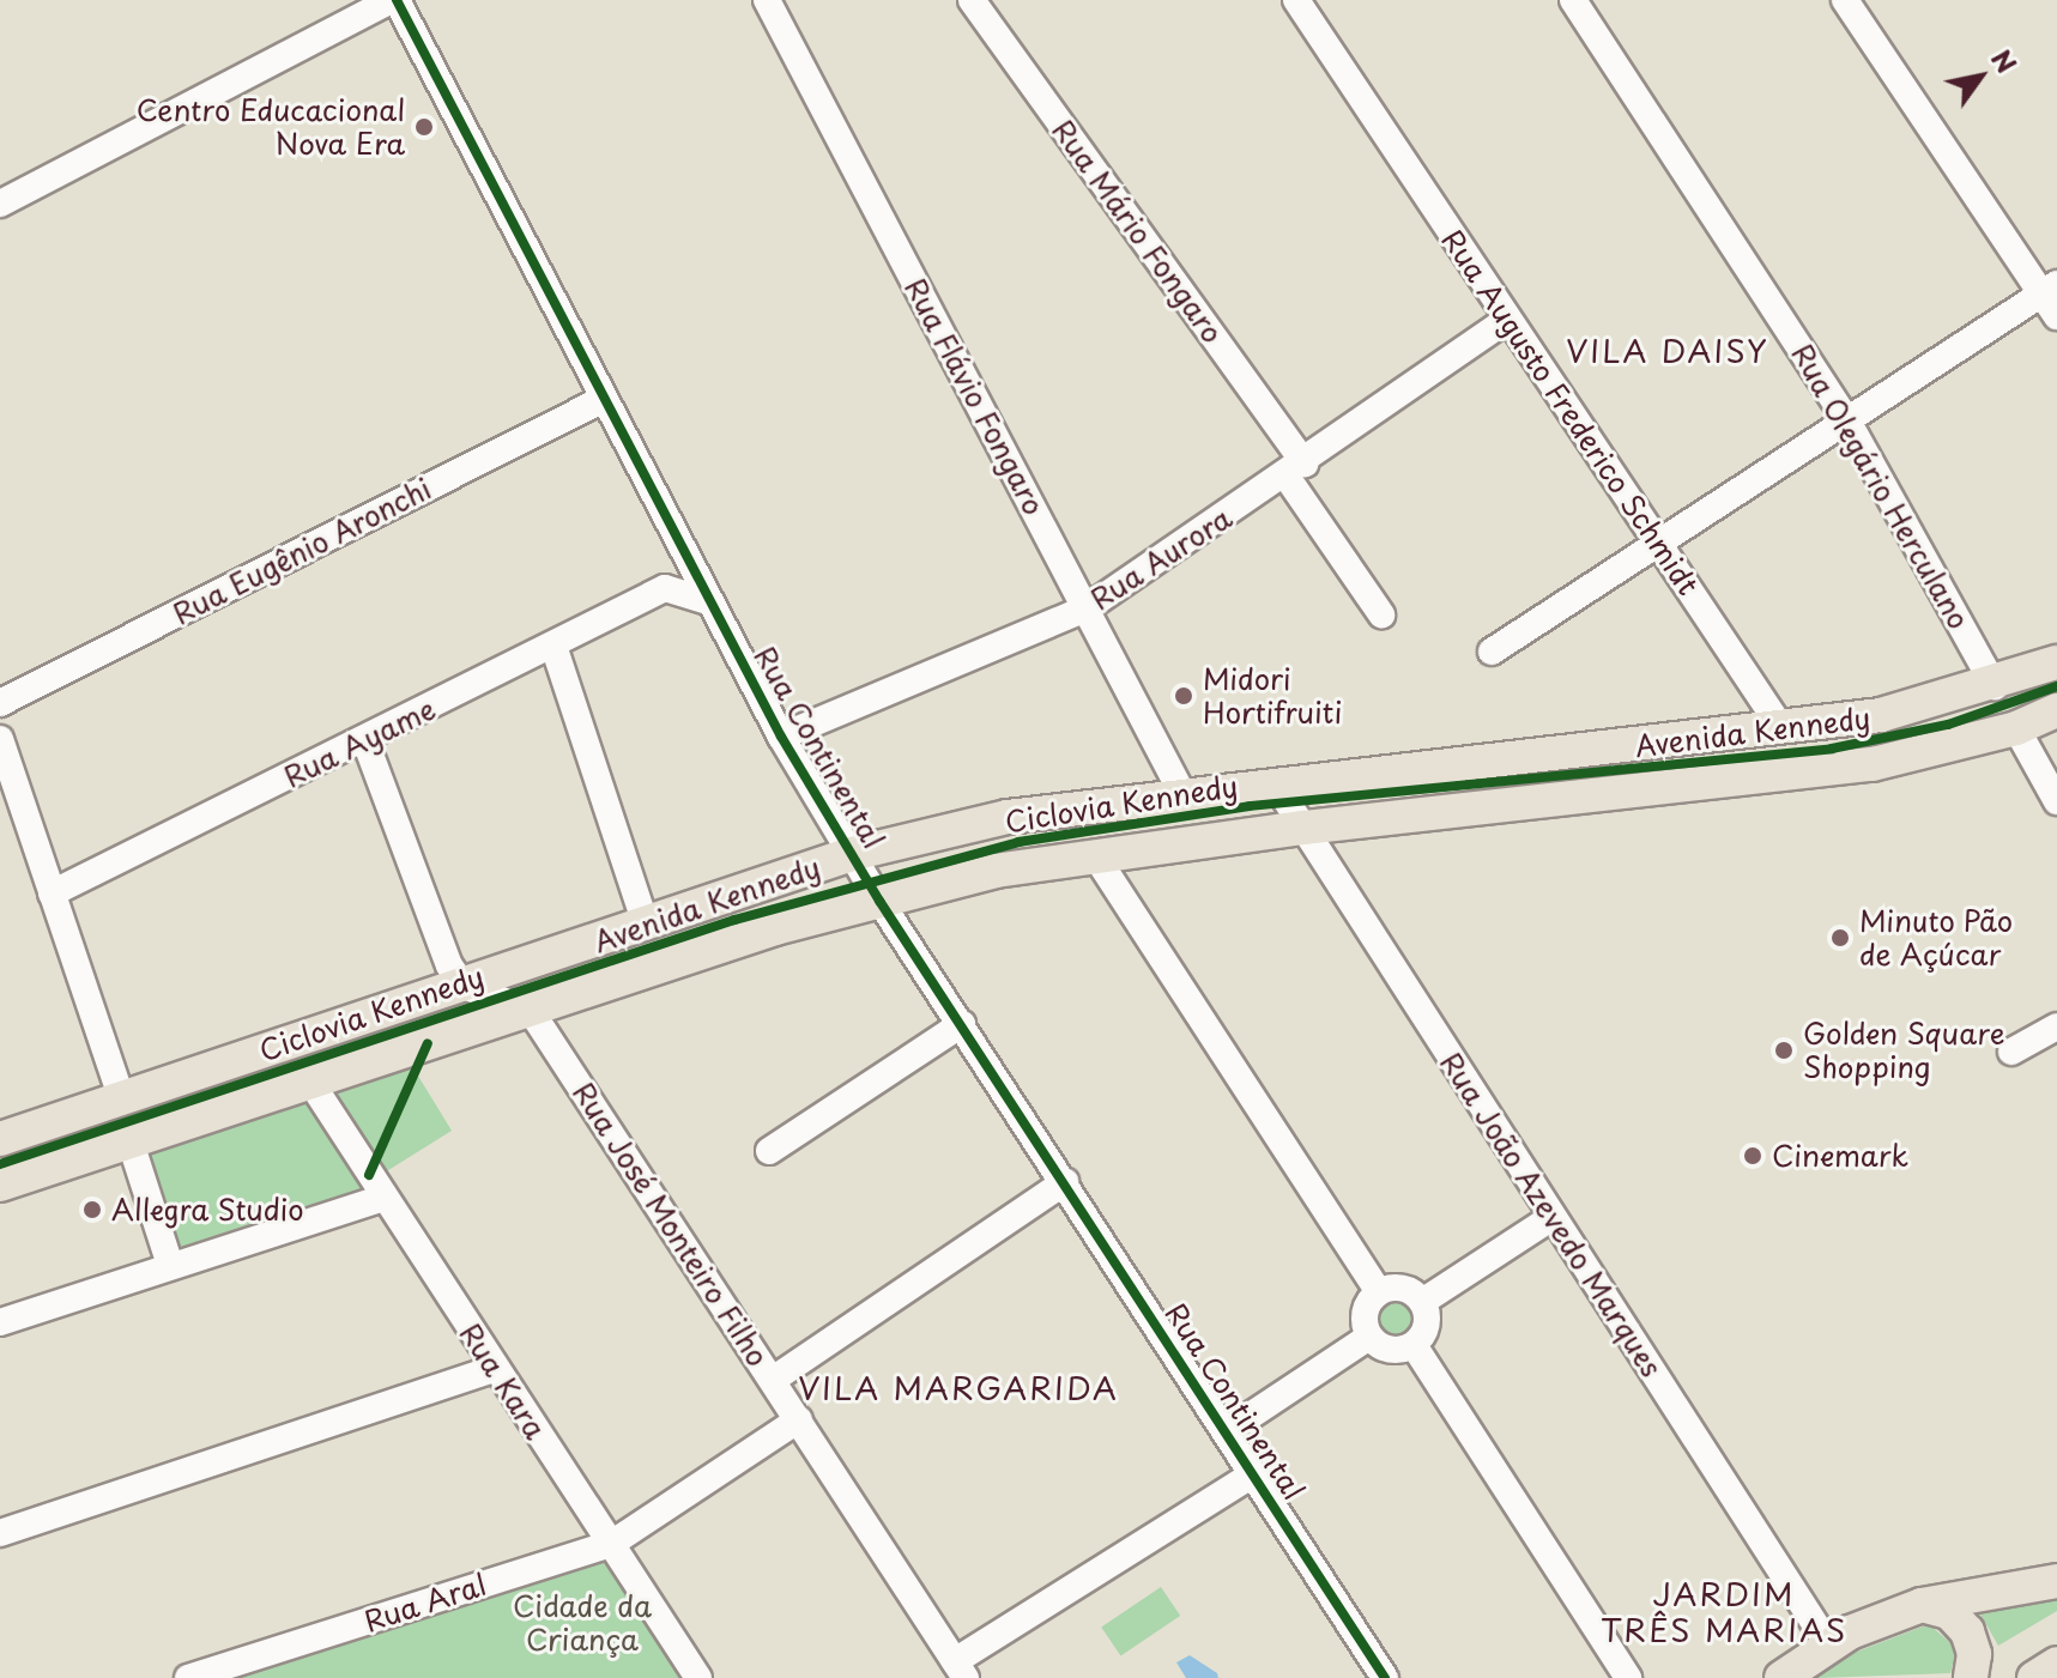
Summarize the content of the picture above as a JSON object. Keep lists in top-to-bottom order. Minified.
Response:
{"streets":{"main road":["Avenida Kennedy"],"street":["Rua Mário Fongaro","Rua Flávio Fongaro","Rua Augusto Frederico Schmidt","Rua Olegário Herculano","Rua Eugênio Aronchi","Rua Aurora","Rua Ayame","Rua Continental","Rua João Azevedo Marques","Rua José Monteiro Filho","Rua Kara","Rua Aral"],"cycle path":["Ciclovia Kennedy"]},"crossings":[["Rua Mário Fongaro","Rua Aurora"],["Rua Flávio Fongaro","Rua Aurora"],["Rua Flávio Fongaro","Avenida Kennedy"],["Rua Augusto Frederico Schmidt","Rua Aurora"],["Rua Augusto Frederico Schmidt","Avenida Kennedy"],["Rua Olegário Herculano","Avenida Kennedy"],["Rua Eugênio Aronchi","Rua Continental"],["Rua Aurora","Rua Continental"],["Avenida Kennedy","Rua Continental"],["Avenida Kennedy","Rua João Azevedo Marques"],["Avenida Kennedy","Rua José Monteiro Filho"],["Avenida Kennedy","Rua Kara"],["Rua José Monteiro Filho","Rua Aral"],["Rua Kara","Rua Aral"]],"districts":["VILA DAISY","VILA MARGARIDA","JARDIM TRÊS MARIAS"],"parks":["Cidade da Criança"],"places":["Centro Educacional Nova Era","Midori Hortifruiti","Minuto Pão de Açúcar","Golden Square Shopping","Cinemark","Allegra Studio"],"north":"top right"}
